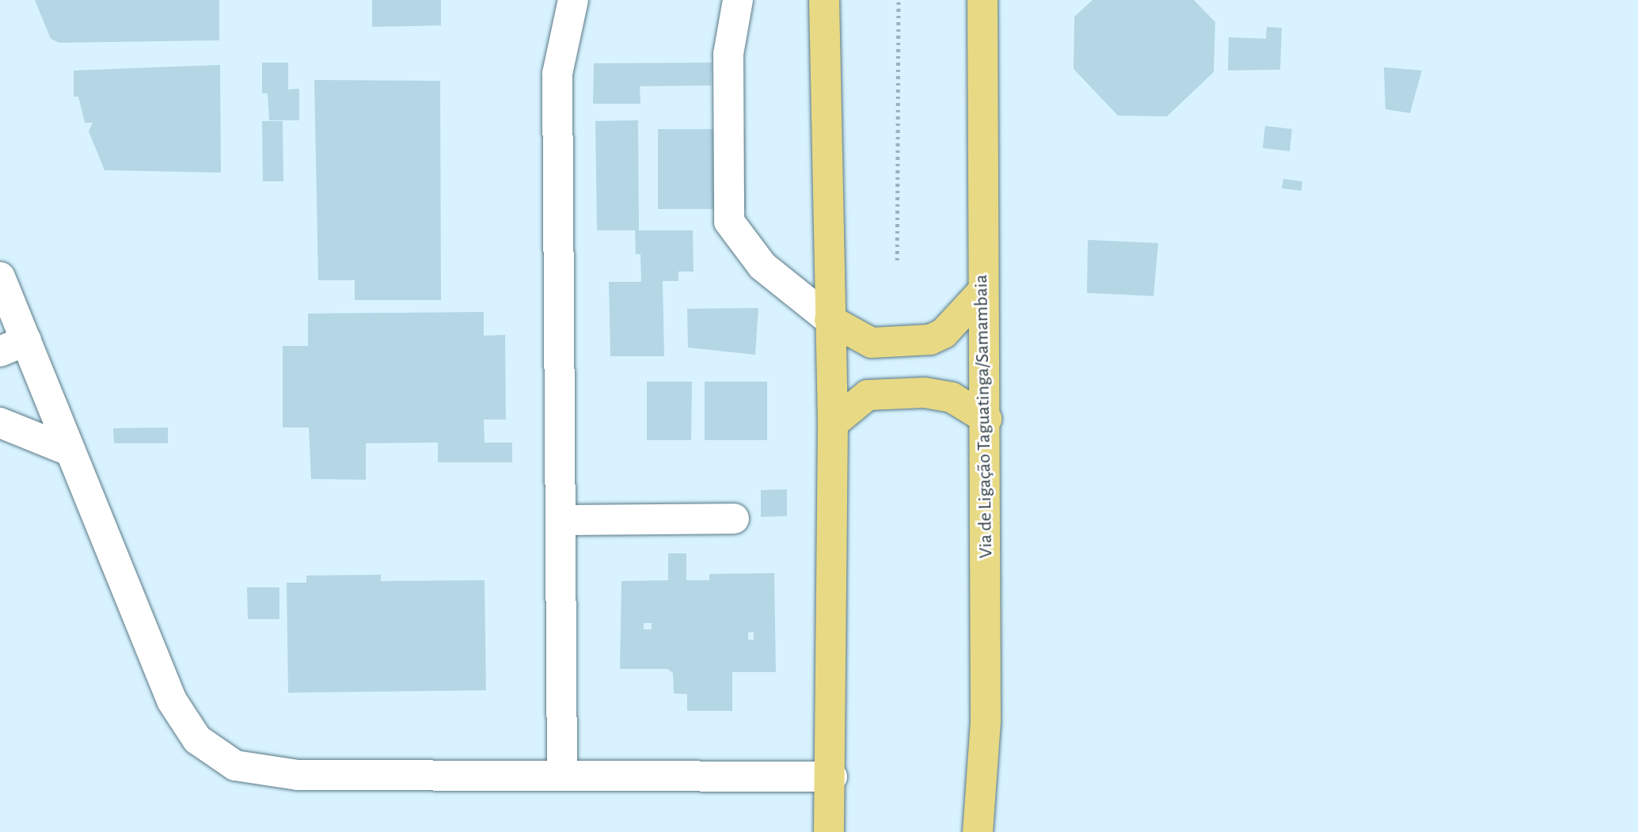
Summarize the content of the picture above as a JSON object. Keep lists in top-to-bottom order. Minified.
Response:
{"streets":{"main road":["Via de Ligação Taguatinga/Samambaia"]}}
